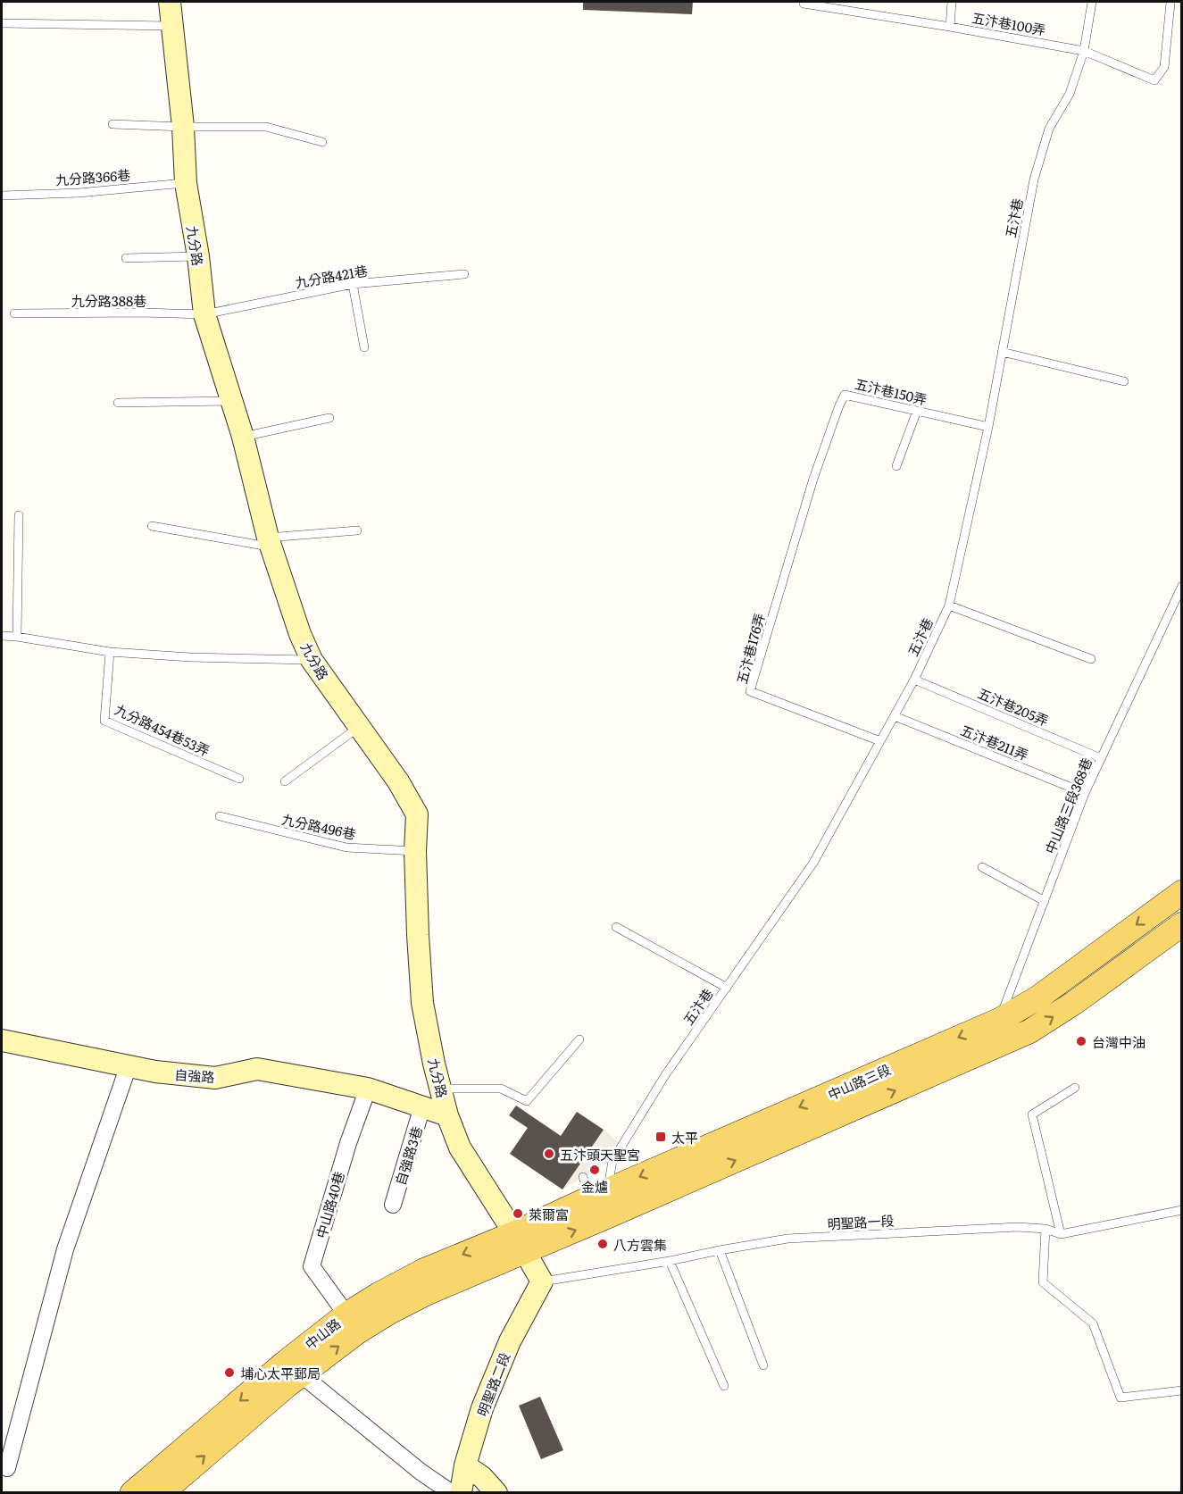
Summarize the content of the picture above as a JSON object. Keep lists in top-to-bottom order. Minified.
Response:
{"streets":{"main road":["中山路三段","中山路"],"street":["九分路","自強路","自強路3巷","中山路40巷","明聖路二段"],"lane":["五汴巷100弄","九分路366巷","五汴巷","九分路421巷","九分路388巷","五汴巷150弄","五汴巷176弄","五汴巷205弄","九分路454巷53弄","五汴巷211弄","中山路三段368巷","九分路496巷","明聖路一段"]},"crossings":[["五汴巷100弄","五汴巷"],["九分路366巷","九分路"],["五汴巷","五汴巷150弄"],["五汴巷","五汴巷176弄"],["五汴巷","五汴巷205弄"],["五汴巷","五汴巷211弄"],["五汴巷","中山路三段"],["九分路","九分路421巷"],["九分路","九分路388巷"],["九分路","九分路496巷"],["九分路","自強路"],["九分路","中山路三段"],["九分路","明聖路一段"],["九分路","中山路"],["九分路","明聖路二段"],["九分路421巷","九分路388巷"],["五汴巷150弄","五汴巷176弄"],["五汴巷205弄","中山路三段368巷"],["五汴巷211弄","中山路三段368巷"],["中山路三段368巷","中山路三段"],["自強路","自強路3巷"],["自強路","中山路40巷"],["中山路三段","中山路"],["中山路40巷","中山路"],["明聖路一段","明聖路二段"]],"places":{"other":["台灣中油","五汴頭天聖宮","金爐","萊爾富","八方雲集","埔心太平郵局"],"transit":["太平"]}}
